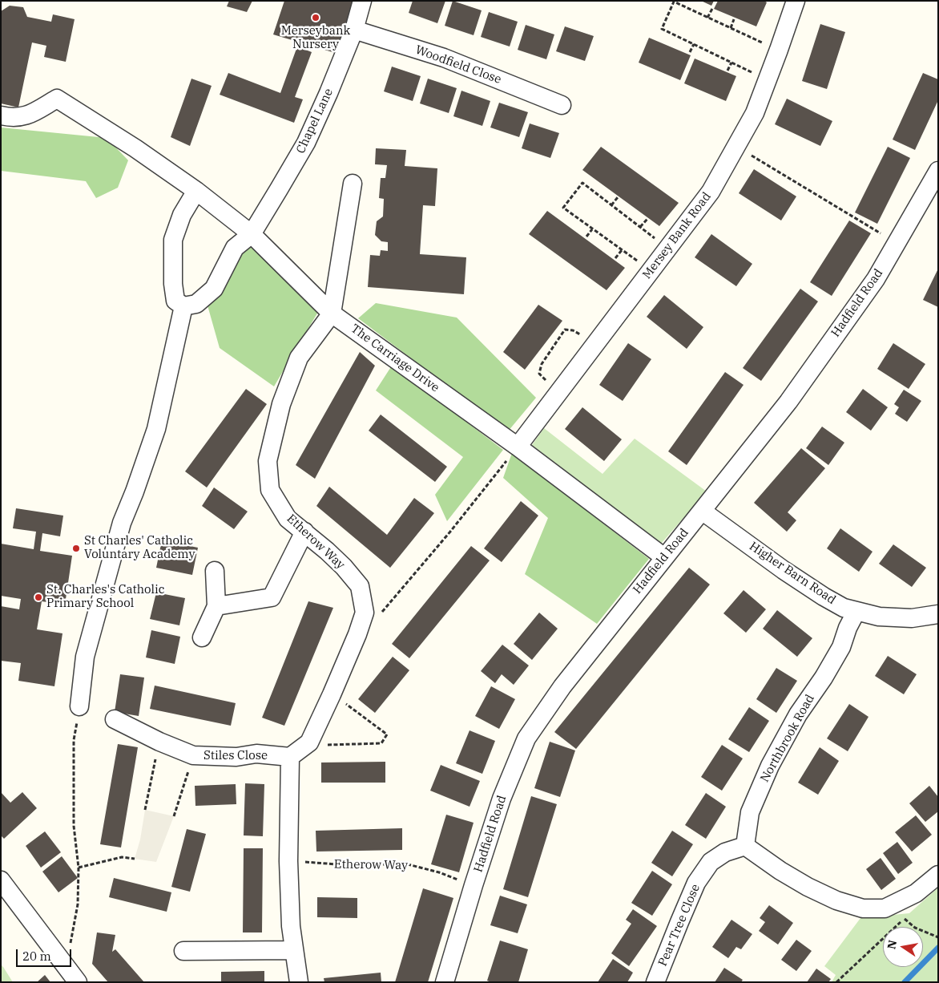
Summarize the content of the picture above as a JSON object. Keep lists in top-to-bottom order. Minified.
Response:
{"streets":{"street":["Woodfield Close","Chapel Lane","Mersey Bank Road","Hadfield Road","The Carriage Drive","Etherow Way","Higher Barn Road","Northbrook Road","Stiles Close","Pear Tree Close"]},"crossings":[["Woodfield Close","Chapel Lane"],["Chapel Lane","The Carriage Drive"],["Mersey Bank Road","The Carriage Drive"],["Hadfield Road","The Carriage Drive"],["Hadfield Road","Etherow Way"],["Hadfield Road","Higher Barn Road"],["The Carriage Drive","Etherow Way"],["Etherow Way","Stiles Close"],["Higher Barn Road","Northbrook Road"],["Northbrook Road","Pear Tree Close"]],"places":["Merseybank Nursery","St Charles' Catholic Voluntary Academy","St. Charles's Catholic Primary School"],"scale_bar":"20 m","north":"left"}
